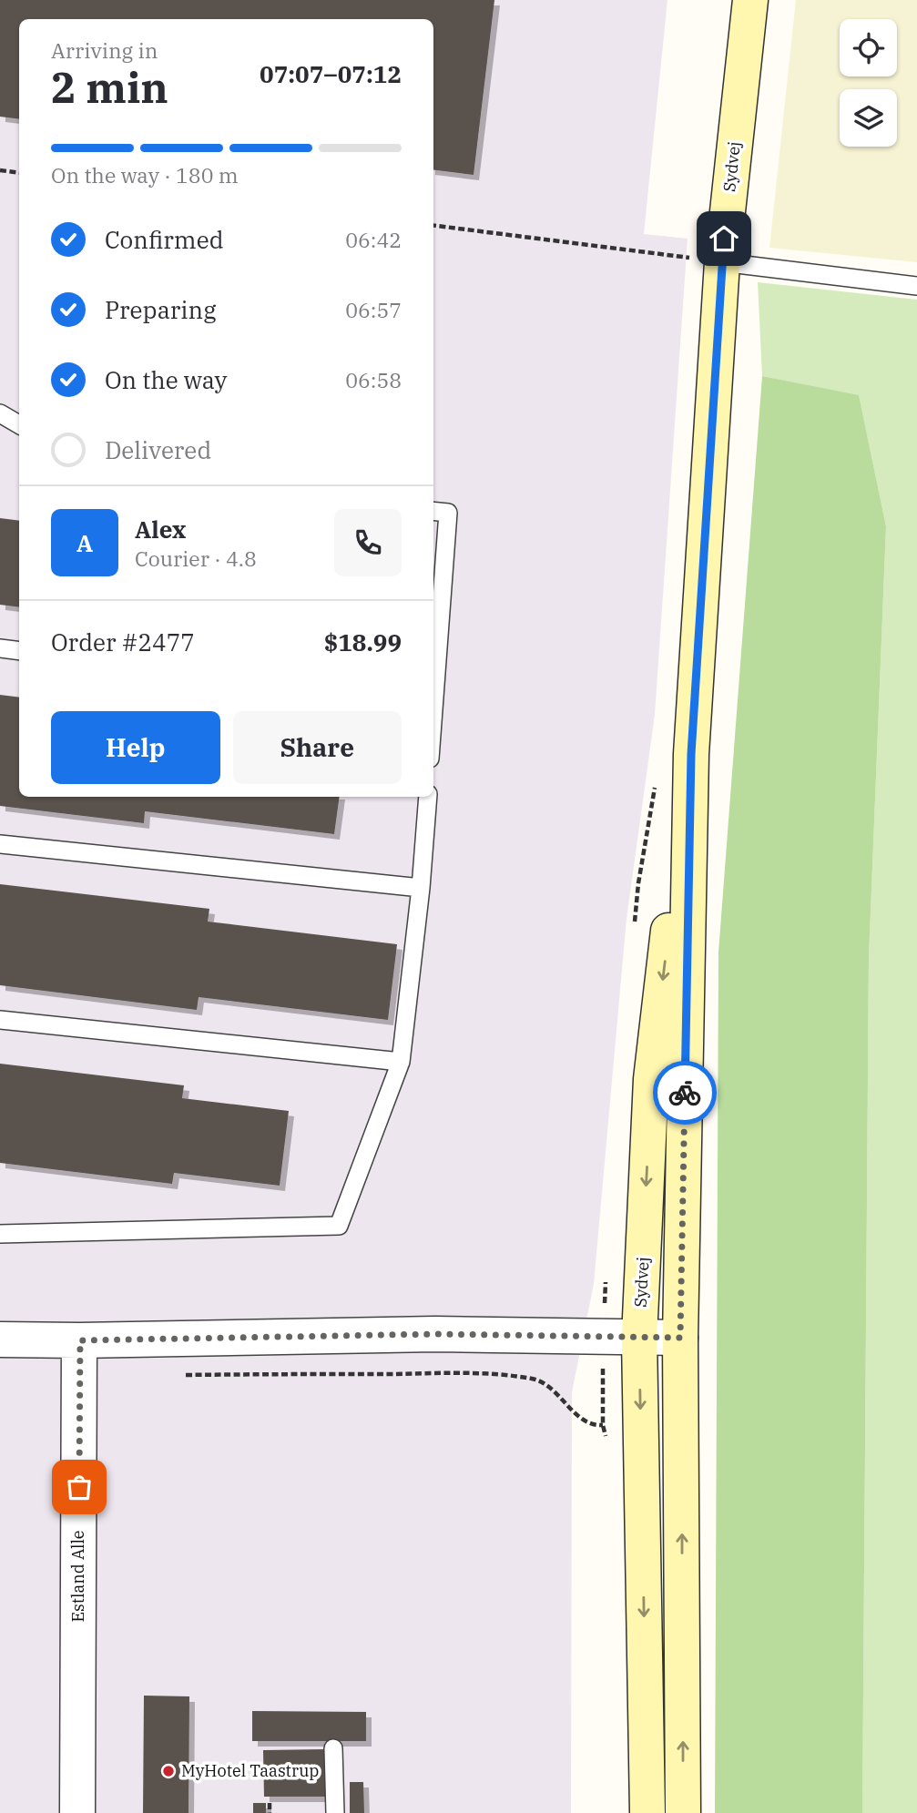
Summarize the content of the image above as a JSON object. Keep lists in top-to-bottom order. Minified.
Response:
{"streets":{"main road":["Sydvej"],"street":["Estland Alle"]},"places":["MyHotel Taastrup"],"page":{"heading":["2 min","Arriving in","07:07–07:12"],"panel":["Alex","Courier · 4.8","Order #2477","$18.99"],"bar":"On the way · 180 m","list":[["Confirmed","06:42"],["Preparing","06:57"],["On the way","06:58"],"Delivered"],"round":"A","buttons":["Help","Share"]}}
